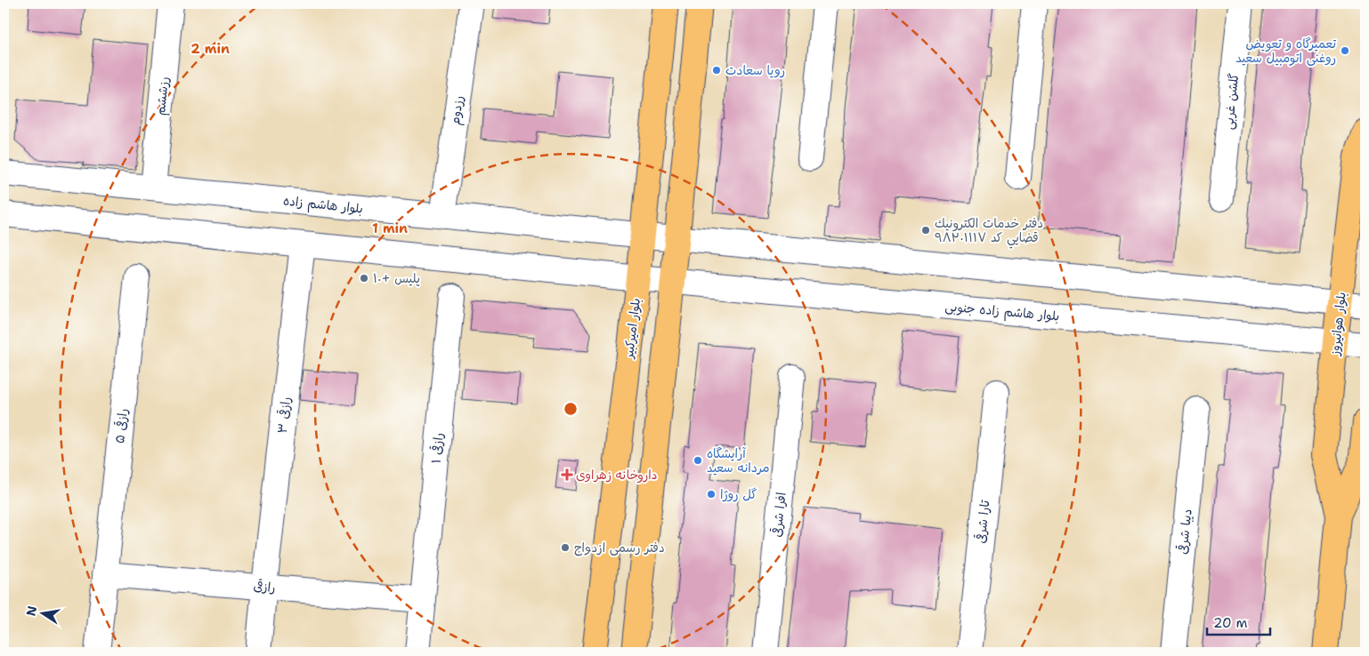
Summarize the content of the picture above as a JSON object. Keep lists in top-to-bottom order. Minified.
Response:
{"streets":{"main road":["بلوار هوانیروز","بلوار امیرکبیر"],"street":["رزششم","گلشن غربی","رزدوم","بلوار هاشم زاده","بلوار هاشم زاده جنوبی","رازقی ۳","رازقی ۵","رازقی ۱","افرا شرقی","تارا شرقی","دیبا شرقی","رازقی"]},"crossings":[["رزششم","بلوار هاشم زاده"],["رزدوم","بلوار هاشم زاده"],["بلوار هاشم زاده","بلوار امیرکبیر"],["بلوار هاشم زاده جنوبی","بلوار هوانیروز"],["بلوار هاشم زاده جنوبی","بلوار امیرکبیر"],["رازقی ۳","رازقی"],["رازقی ۵","رازقی"],["رازقی ۱","رازقی"]],"places":{"other":["تعمیرگاه و تعویض روغنی اتومبیل سعید","رویا سعادت","دفتر خدمات الكترونيك قضايي كد ٩٨٣٠١١١٧","پلیس +۱۰","آرایشگاه مردانه سعید","گل روژا","دفتر رسمی ازدواج"],"health":["داروخانه زهراوی"]},"scale_bar":"20 m","north":"left","rings":["2 min","1 min"]}
